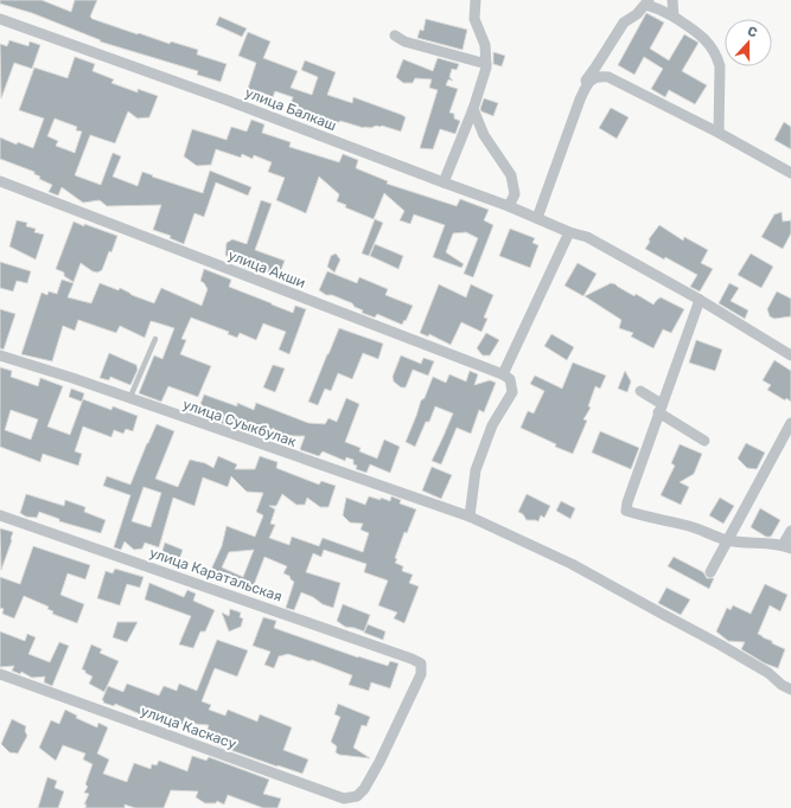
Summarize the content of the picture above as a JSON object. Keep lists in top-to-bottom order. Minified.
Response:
{"streets":{"street":["улица Балкаш","улица Акши","улица Суыкбулак","улица Каратальская","улица Каскасу"]},"crossings":[["улица Каратальская","улица Каскасу"]],"north":"top"}
